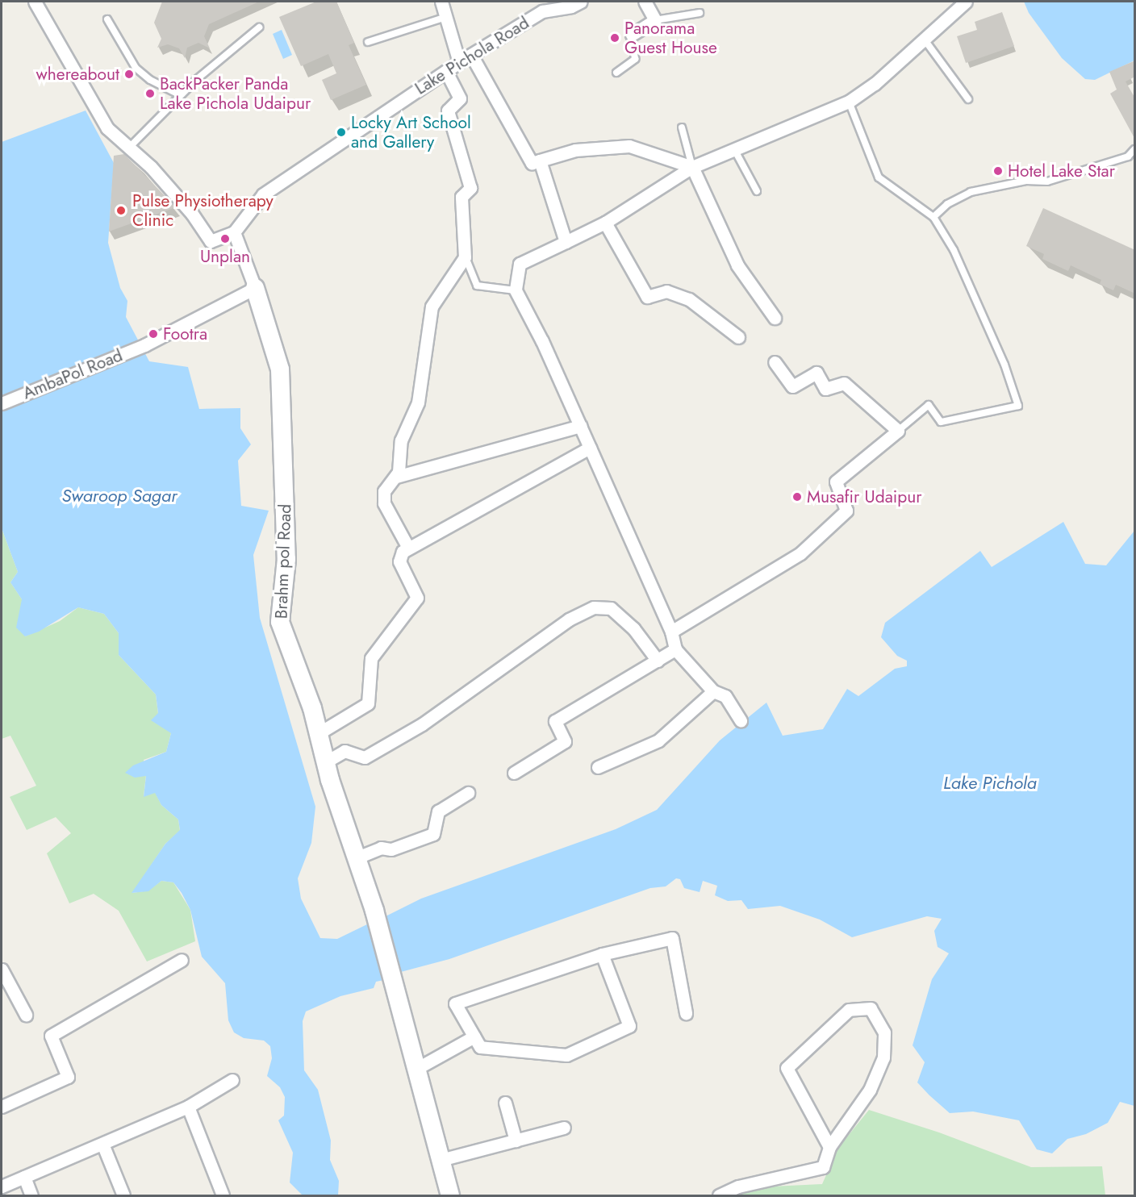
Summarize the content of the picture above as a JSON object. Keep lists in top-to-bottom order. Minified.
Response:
{"streets":{"street":["Lake Pichola Road","AmbaPol Road","Brahm pol Road"]},"crossings":[["AmbaPol Road","Brahm pol Road"]],"water":["Swaroop Sagar","Lake Pichola"],"places":["Panorama Guest House","whereabout","BackPacker Panda Lake Pichola Udaipur","Locky Art School and Gallery","Hotel Lake Star","Pulse Physiotherapy Clinic","Unplan","Footra","Musafir Udaipur"]}
